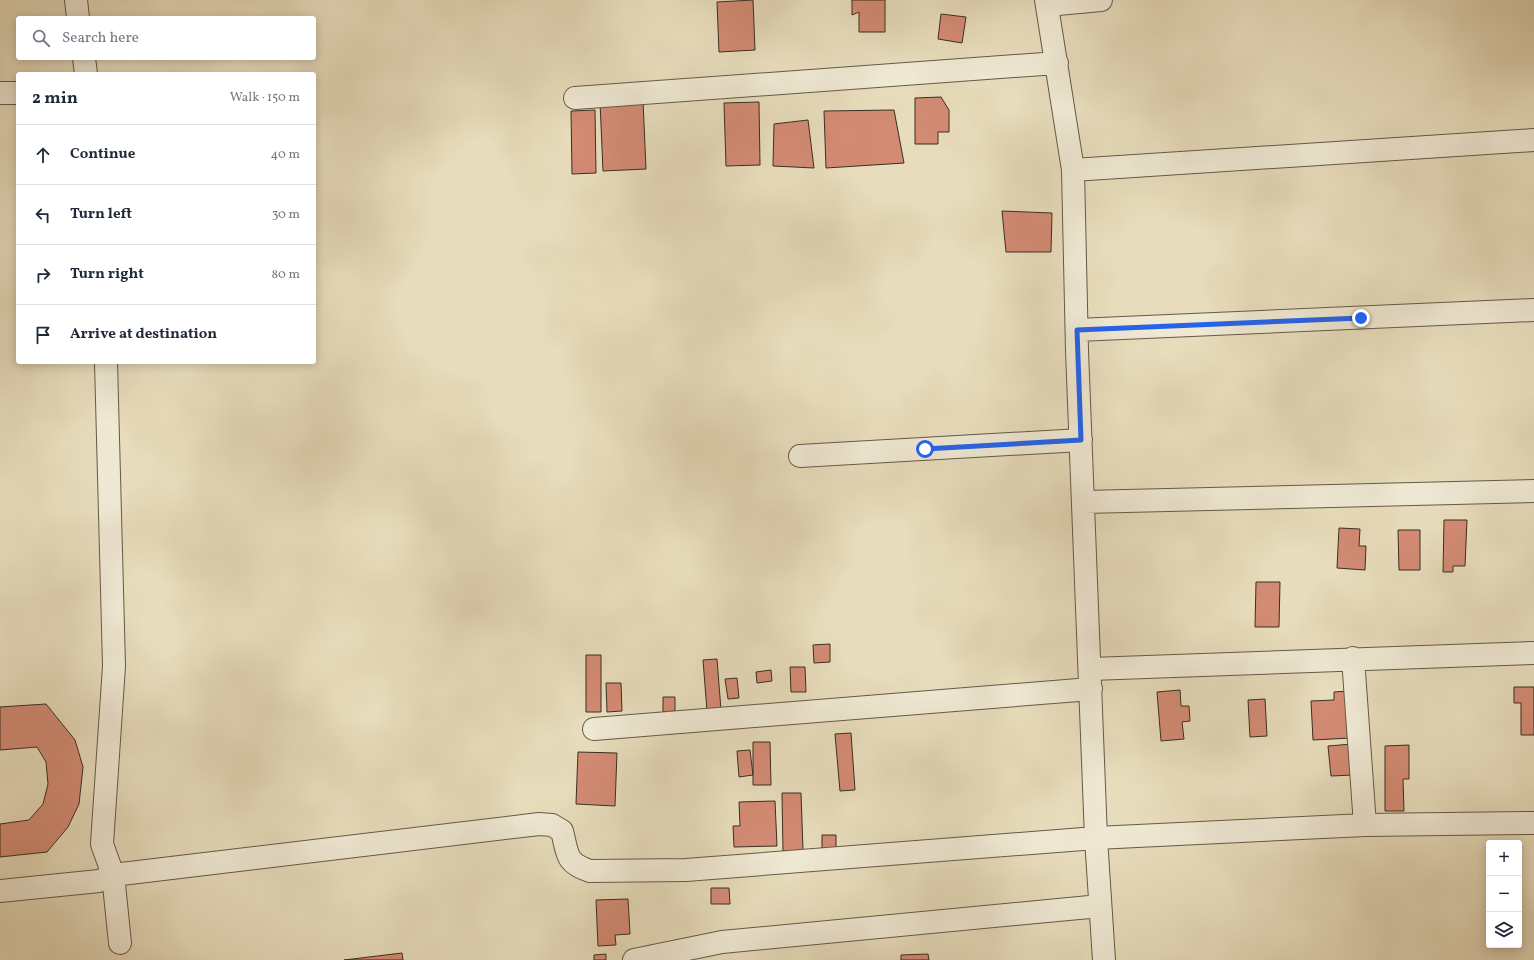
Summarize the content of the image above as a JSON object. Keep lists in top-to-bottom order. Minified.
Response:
{"page":{"search":"Search here","heading":["2 min","Walk · 150 m"],"list":[["Continue","40 m"],["Turn left","30 m"],["Turn right","80 m"],"Arrive at destination"],"map_buttons":["+","−"]}}
